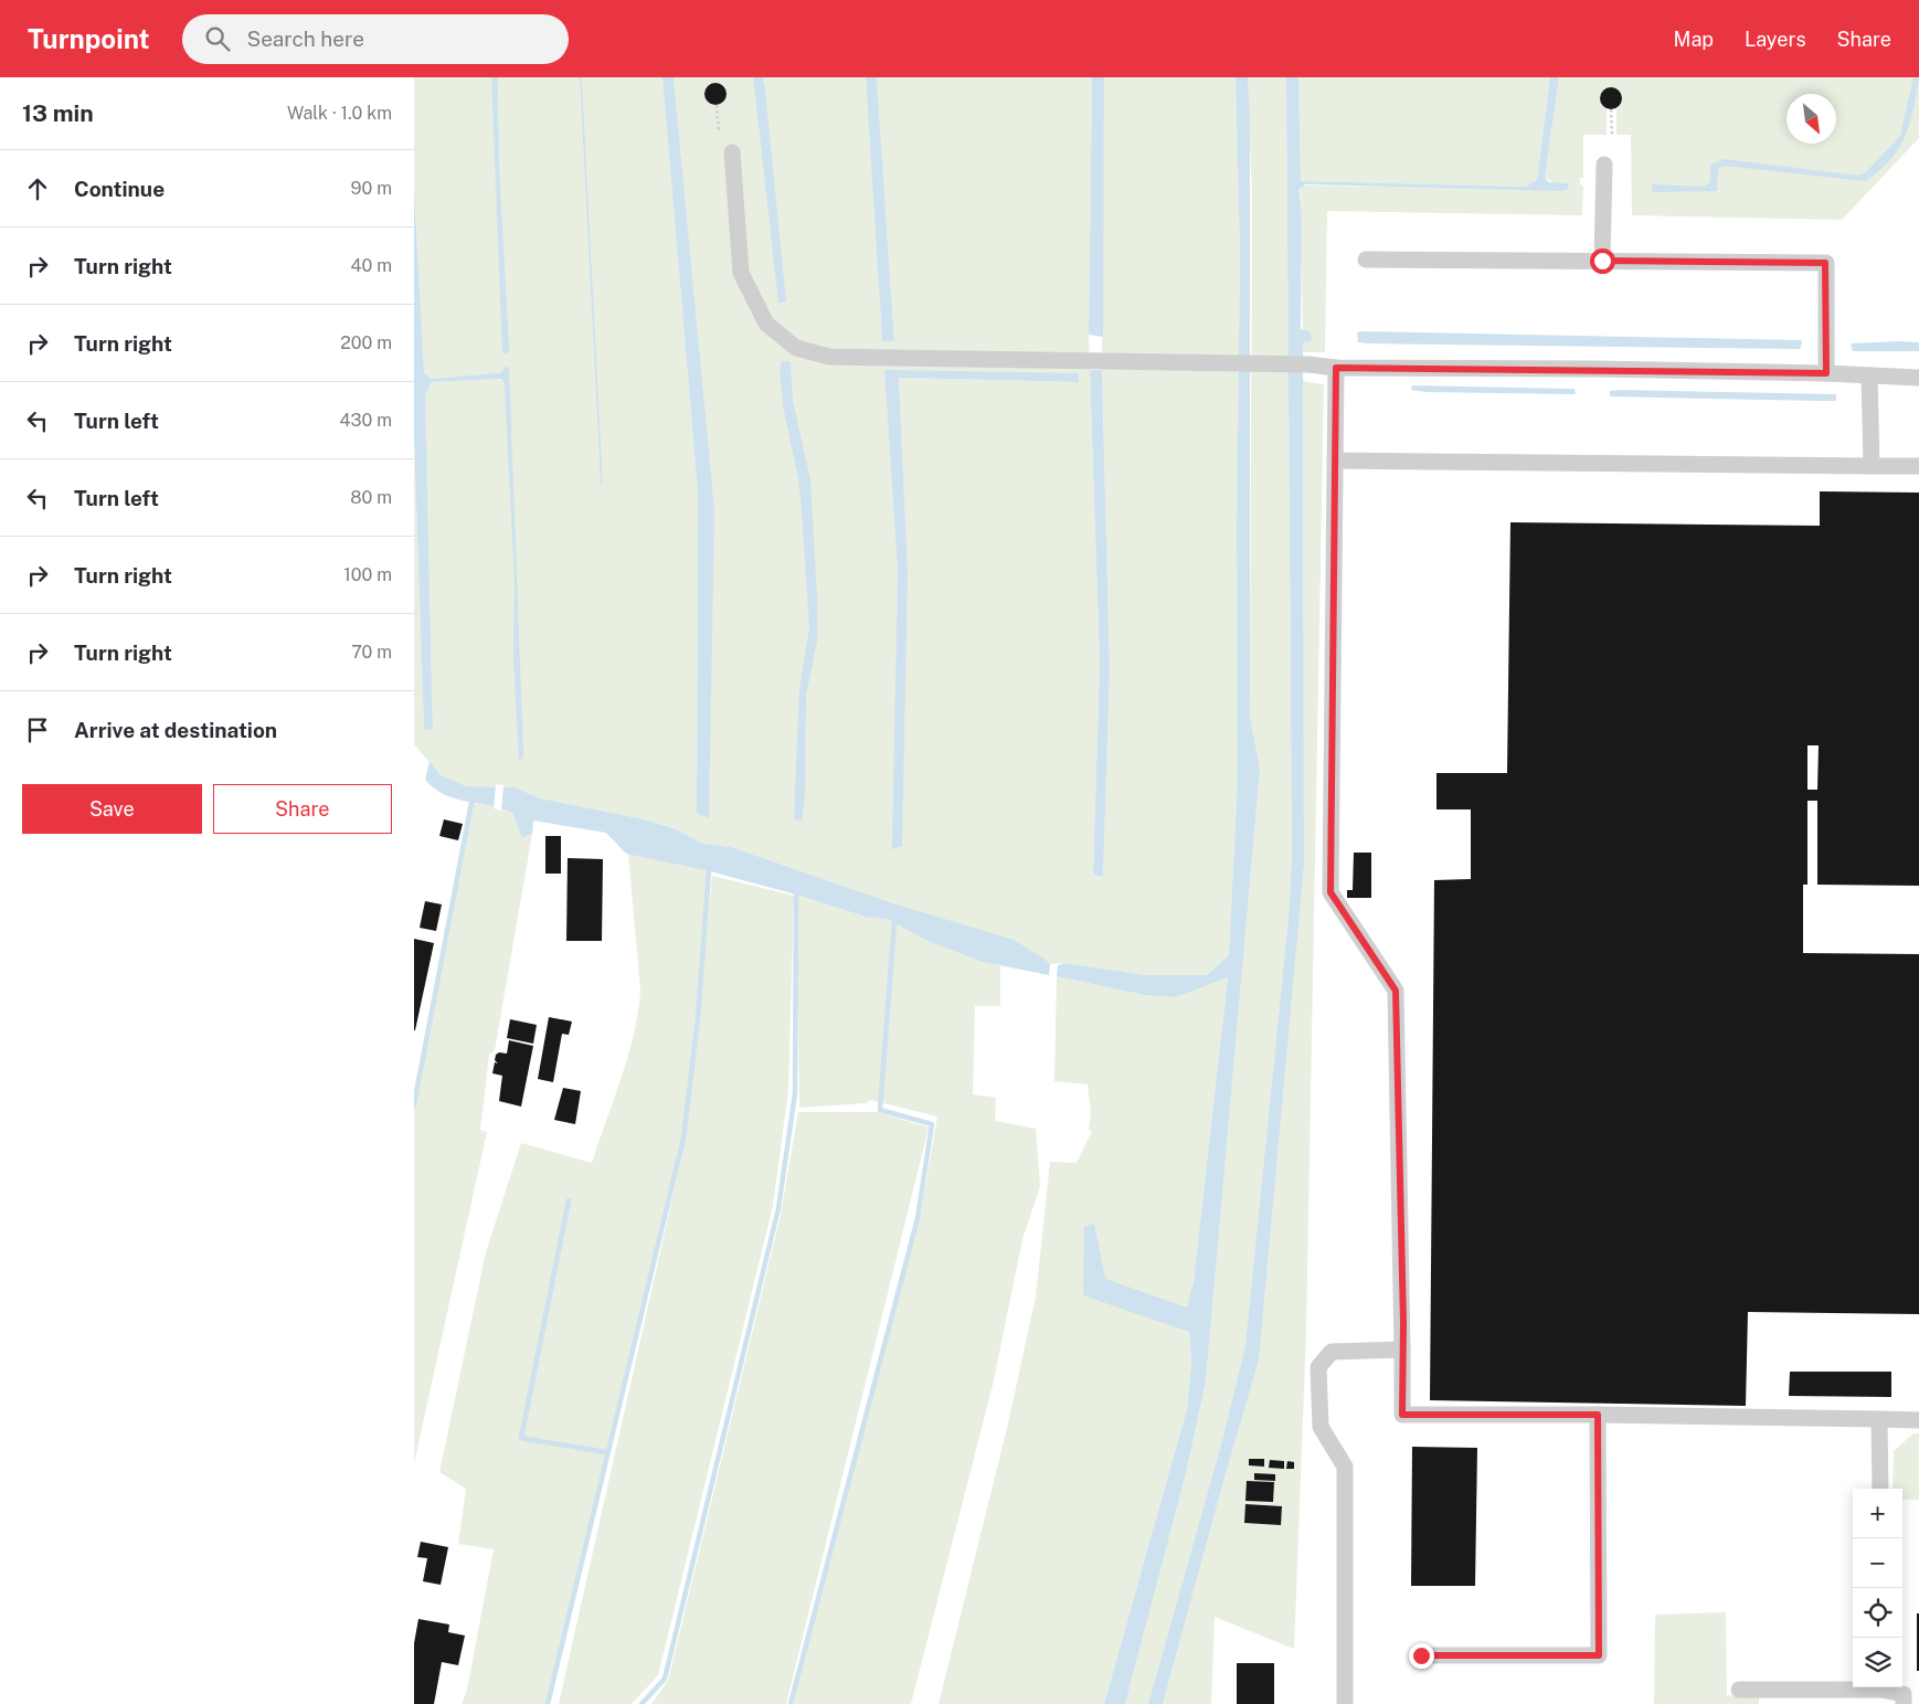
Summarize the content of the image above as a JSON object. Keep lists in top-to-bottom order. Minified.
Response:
{"north":"bottom right","page":{"header":"Turnpoint","search":"Search here","nav":["Map","Layers","Share"],"heading":["13 min","Walk · 1.0 km"],"list":[["Continue","90 m"],["Turn right","40 m"],["Turn right","200 m"],["Turn left","430 m"],["Turn left","80 m"],["Turn right","100 m"],["Turn right","70 m"],"Arrive at destination"],"buttons":["Save","Share"],"map_buttons":["+","−"]}}
